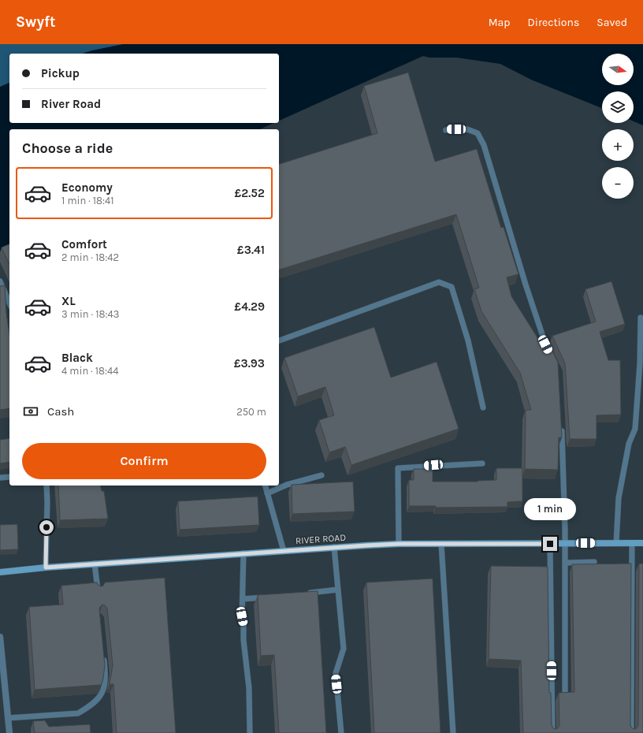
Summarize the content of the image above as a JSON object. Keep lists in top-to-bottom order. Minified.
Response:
{"streets":{"street":["RIVER ROAD"]},"north":"right","page":{"header":"Swyft","nav":["Map","Directions","Saved"],"map_buttons":["+","−"],"banner":["Pickup","River Road"],"heading":"Choose a ride","list":[{"name":"Economy","note":"1 min · 18:41","value":"£2.52"},{"name":"Comfort","note":"2 min · 18:42","value":"£3.41"},{"name":"XL","note":"3 min · 18:43","value":"£4.29"},{"name":"Black","note":"4 min · 18:44","value":"£3.93"}],"pay":["Cash","250 m"],"buttons":"Confirm","bubble":"1 min"}}
